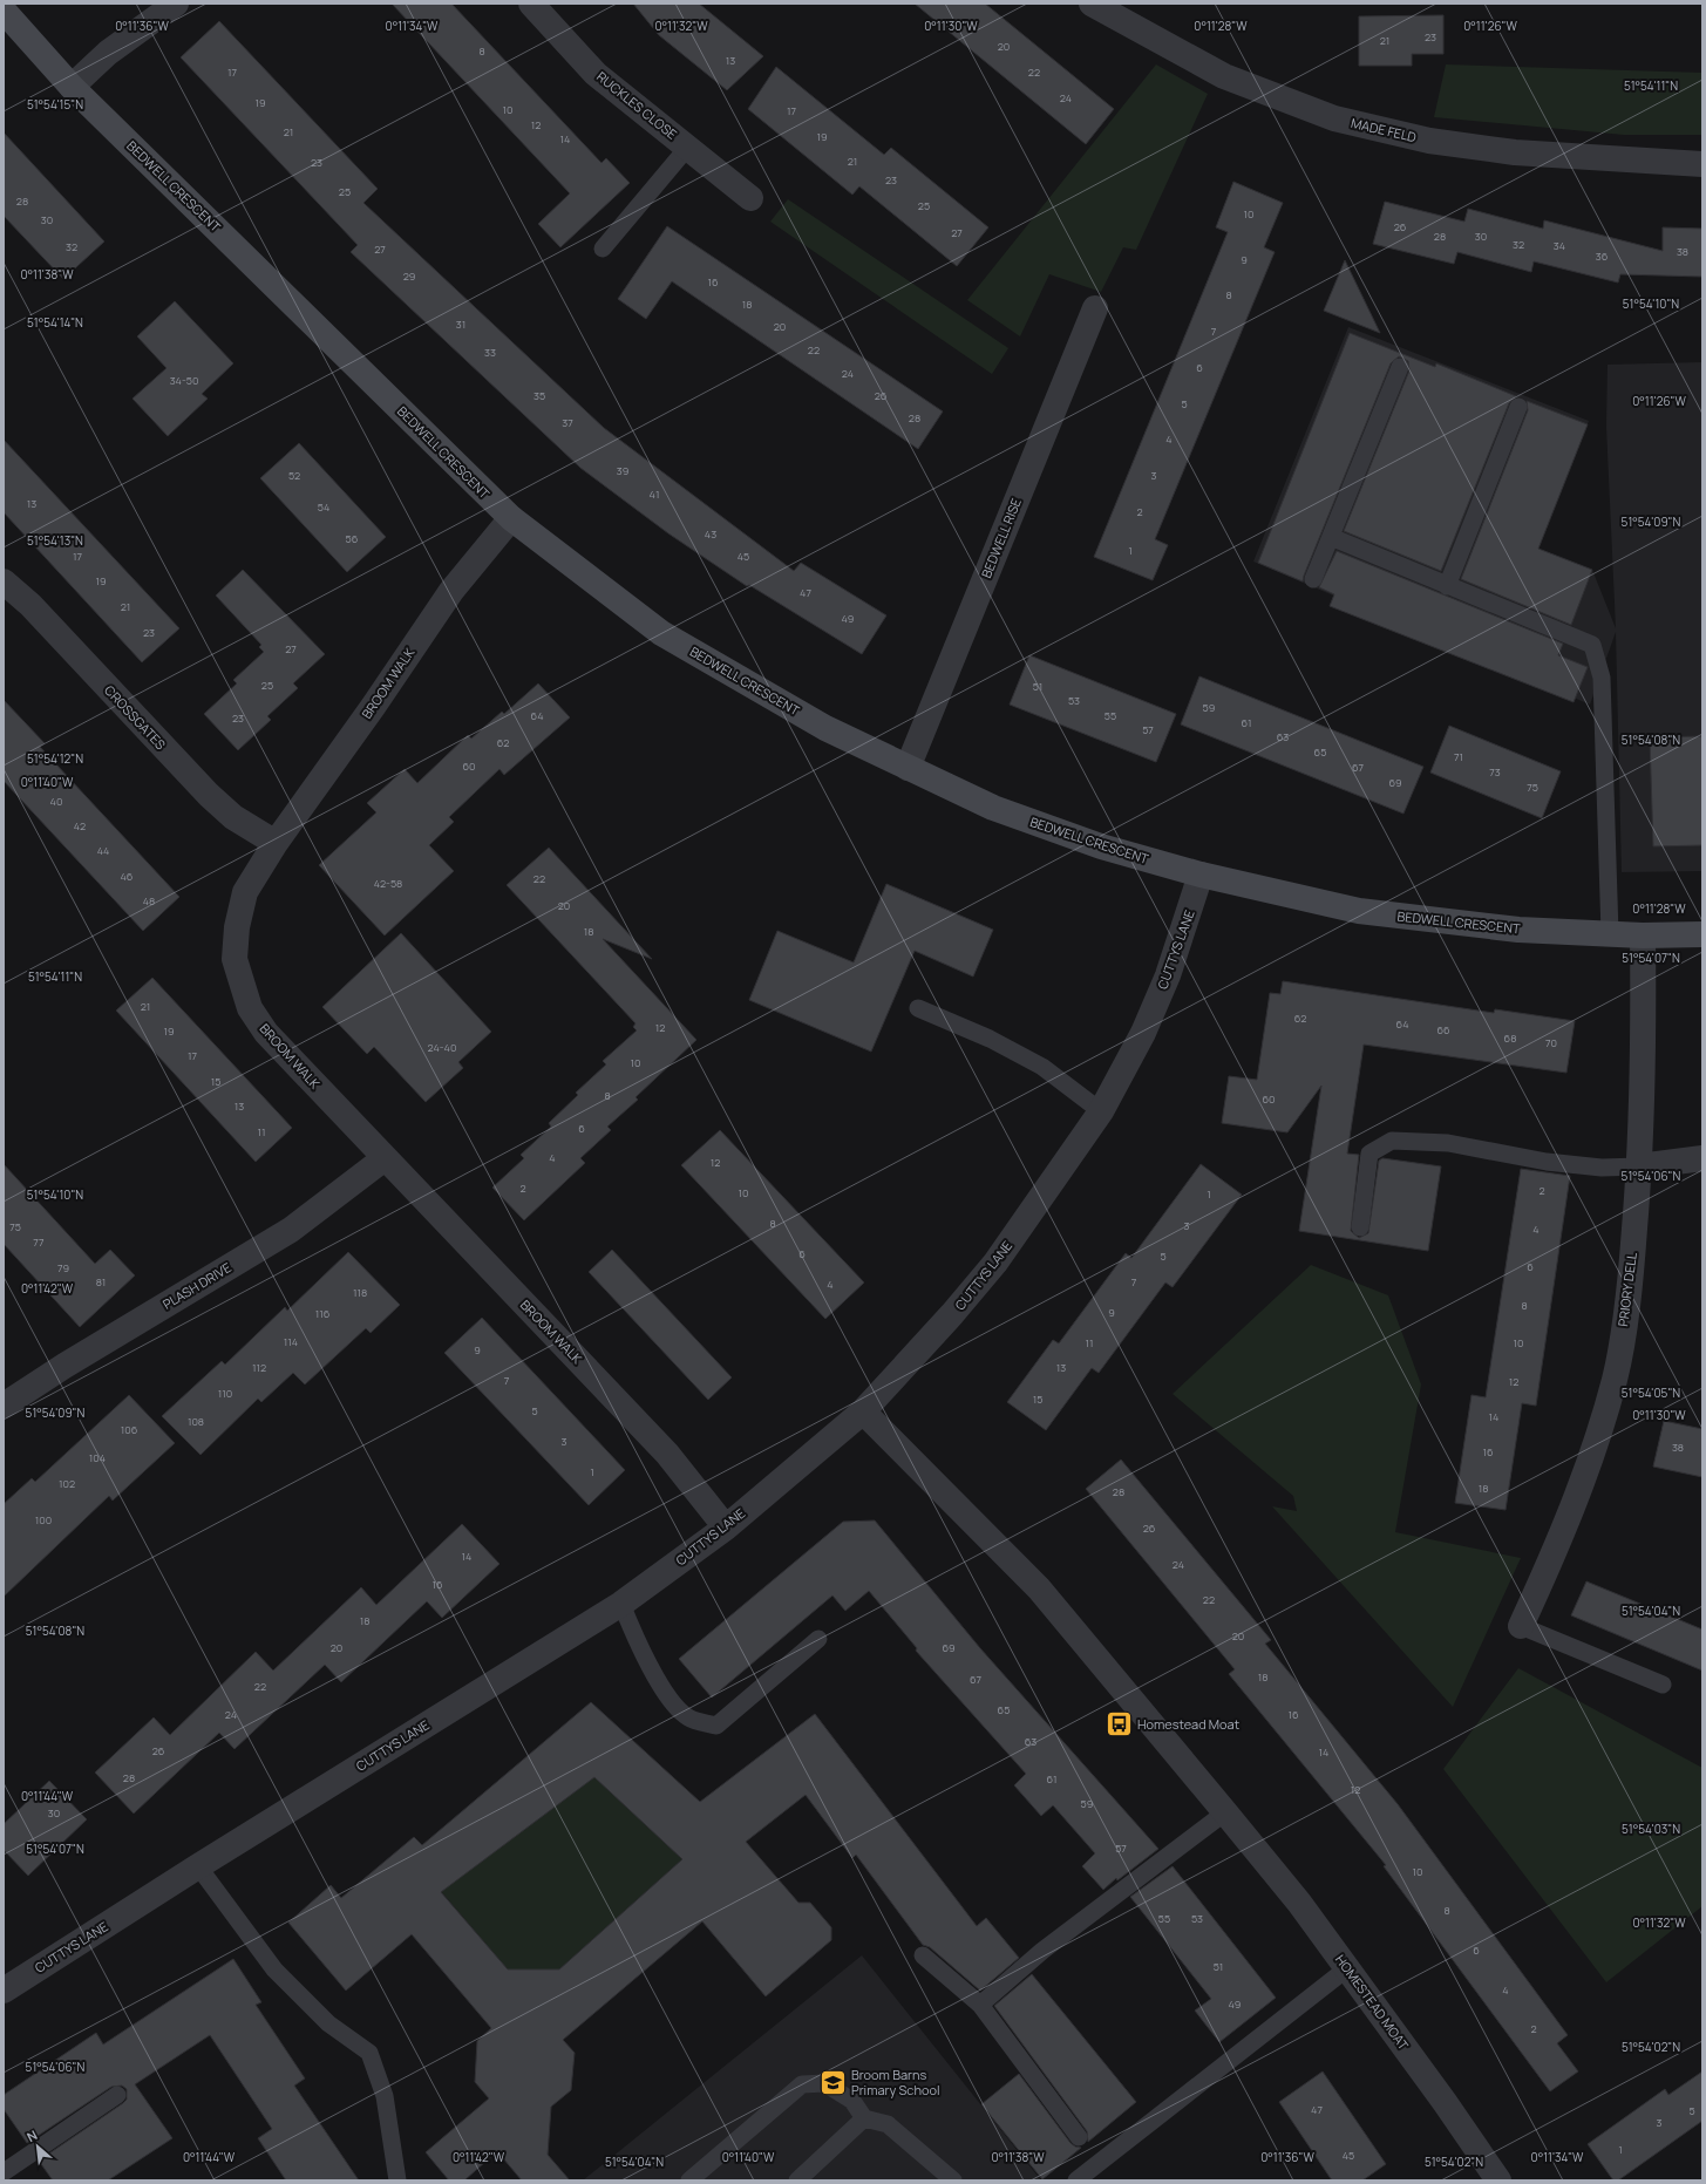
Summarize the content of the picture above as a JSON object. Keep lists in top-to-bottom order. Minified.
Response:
{"streets":{"street":["RUCKLES CLOSE","MADE FELD","BEDWELL CRESCENT","BEDWELL RISE","BROOM WALK","CROSSGATES","CUTTYS LANE","PLASH DRIVE","PRIORY DELL","HOMESTEAD MOAT"]},"crossings":[["BEDWELL CRESCENT","BEDWELL RISE"],["BEDWELL CRESCENT","BROOM WALK"],["BEDWELL CRESCENT","CUTTYS LANE"],["BEDWELL CRESCENT","PRIORY DELL"],["BROOM WALK","CROSSGATES"],["BROOM WALK","CUTTYS LANE"],["BROOM WALK","PLASH DRIVE"],["CUTTYS LANE","HOMESTEAD MOAT"]],"places":{"bus stop":["Homestead Moat"],"school or university":["Broom Barns Primary School"]},"house_numbers":["23","21","20","8","13","17","22","24","19","10","17","12","21","19","14","21","23","23","25","28","25","10","30","26","27","28","30","32","34","32","27","38","36","9","29","16","8","18","31","20","7","22","33","6","24","34-50","35","26","5","28","37","4","39","52","3","41","13","54","2","43","56","1","17","45","19","47","21","49","23","27","25","51","53","59","64","55","23","61","57","63","62","65","71","60","67","73","69","75","40","42","44","46","22","42-58","48","20","18","21","62","64","12","66","19","68","70","24-40","17","10","15","8","60","13","6","11","4","12","2","2","10","1","8","3","75","4","77","6","5","6","79","81","7","4","118","8","9","116","114","11","10","9","112","13","7","12","110","15","5","14","108","106","3","38","16","104","1","102","18","28","100","26","14","24","16","22","18","20","20","69","18","67","22","65","24","16","63","26","14","28","61","12","59","30","57","10","8","55","53","6","51","4","49","2","47","5","3","1","45"],"north":"top left","coordinates":["0°11'36\"W","0°11'34\"W","0°11'32\"W","0°11'30\"W","0°11'28\"W","0°11'26\"W","51°54'11\"N","51°54'15\"N","0°11'38\"W","51°54'10\"N","51°54'14\"N","51°54'09\"N","51°54'13\"N","51°54'08\"N","51°54'12\"N","0°11'40\"W","51°54'07\"N","51°54'06\"N","0°11'42\"W","51°54'05\"N","51°54'04\"N","0°11'44\"W","51°54'03\"N","51°54'02\"N"]}
